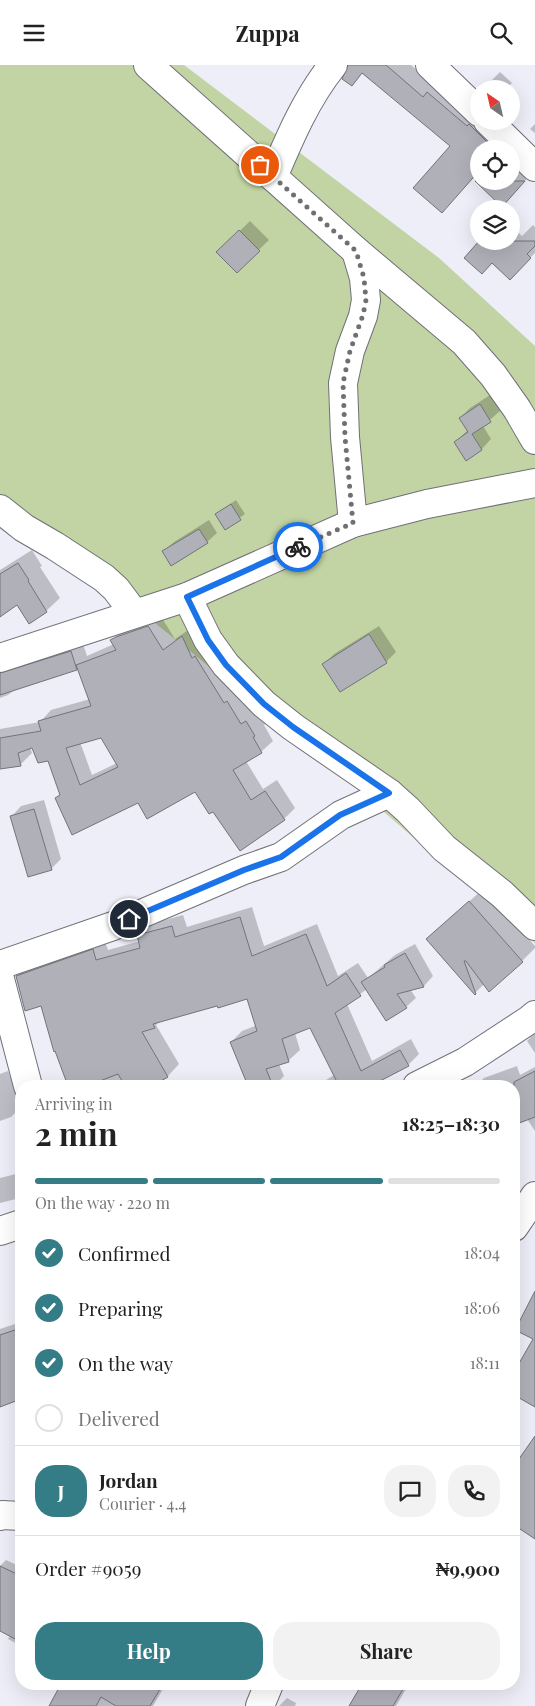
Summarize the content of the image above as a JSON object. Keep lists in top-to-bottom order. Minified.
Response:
{"north":"top left","page":{"header":"Zuppa","heading":["2 min","Arriving in","18:25–18:30"],"panel":["Jordan","Courier · 4.4","Order #9059","₦9,900"],"bar":"On the way · 220 m","list":[["Confirmed","18:04"],["Preparing","18:06"],["On the way","18:11"],"Delivered"],"round":"J","buttons":["Help","Share"]}}
